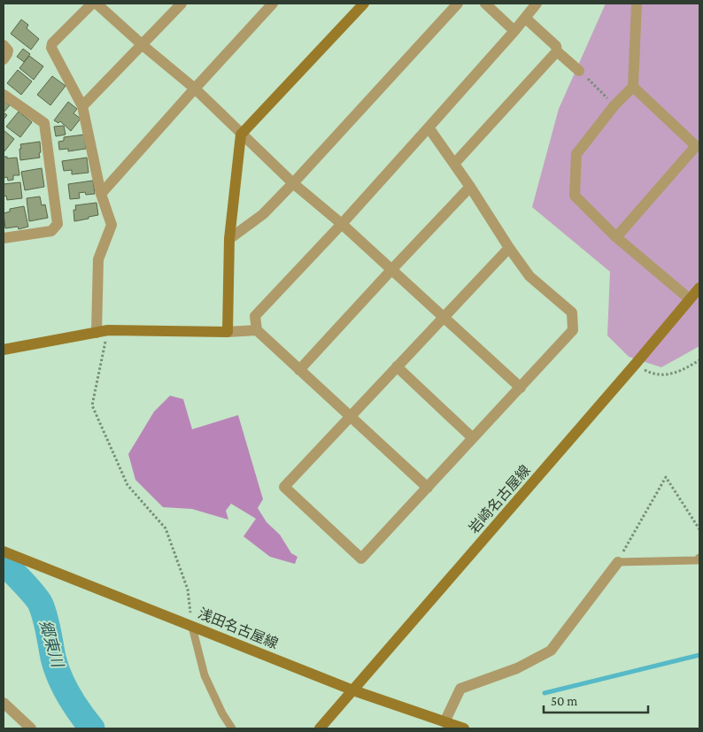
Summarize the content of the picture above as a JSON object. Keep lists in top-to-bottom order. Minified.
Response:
{"streets":{"main road":["岩崎名古屋線","浅田名古屋線"]},"crossings":[["岩崎名古屋線","浅田名古屋線"]],"water":["郷東川"],"scale_bar":"50 m"}
